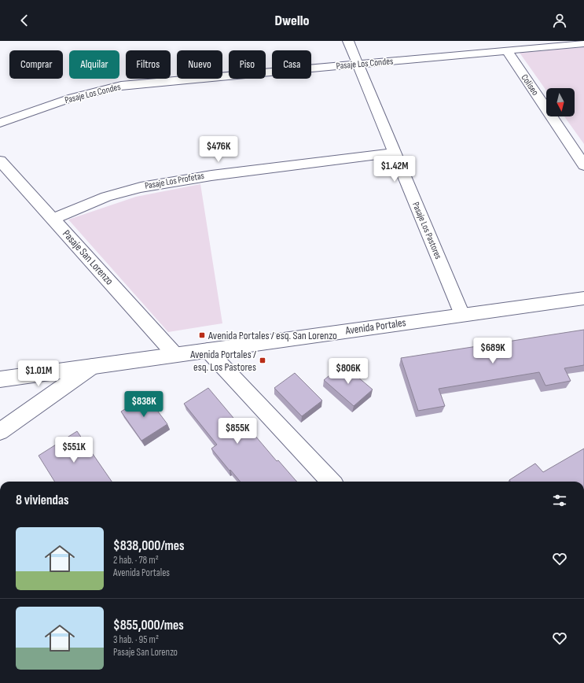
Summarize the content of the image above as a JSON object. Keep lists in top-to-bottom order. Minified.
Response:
{"streets":{"street":["Pasaje Los Condes","Coliseo","Pasaje Los Profetas","Pasaje Los Pastores","Pasaje San Lorenzo","Avenida Portales"]},"crossings":[["Pasaje Los Condes","Coliseo"],["Pasaje Los Condes","Pasaje Los Pastores"],["Pasaje Los Profetas","Pasaje Los Pastores"],["Pasaje Los Profetas","Pasaje San Lorenzo"],["Pasaje Los Pastores","Avenida Portales"],["Pasaje San Lorenzo","Avenida Portales"]],"places":{"transit":["Avenida Portales / esq. San Lorenzo","Avenida Portales / esq. Los Pastores"]},"north":"bottom","page":{"header":"Dwello","chip":["Comprar","Alquilar","Filtros","Nuevo","Piso","Casa"],"price":["$476K","$1.42M","$689K","$806K","$1.01M","$838K","$855K","$551K"],"heading":"8 viviendas","list":[{"name":"$838,000/mes","note":"2 hab. · 78 m² · Avenida Portales"},{"name":"$855,000/mes","note":"3 hab. · 95 m² · Pasaje San Lorenzo"}]}}
